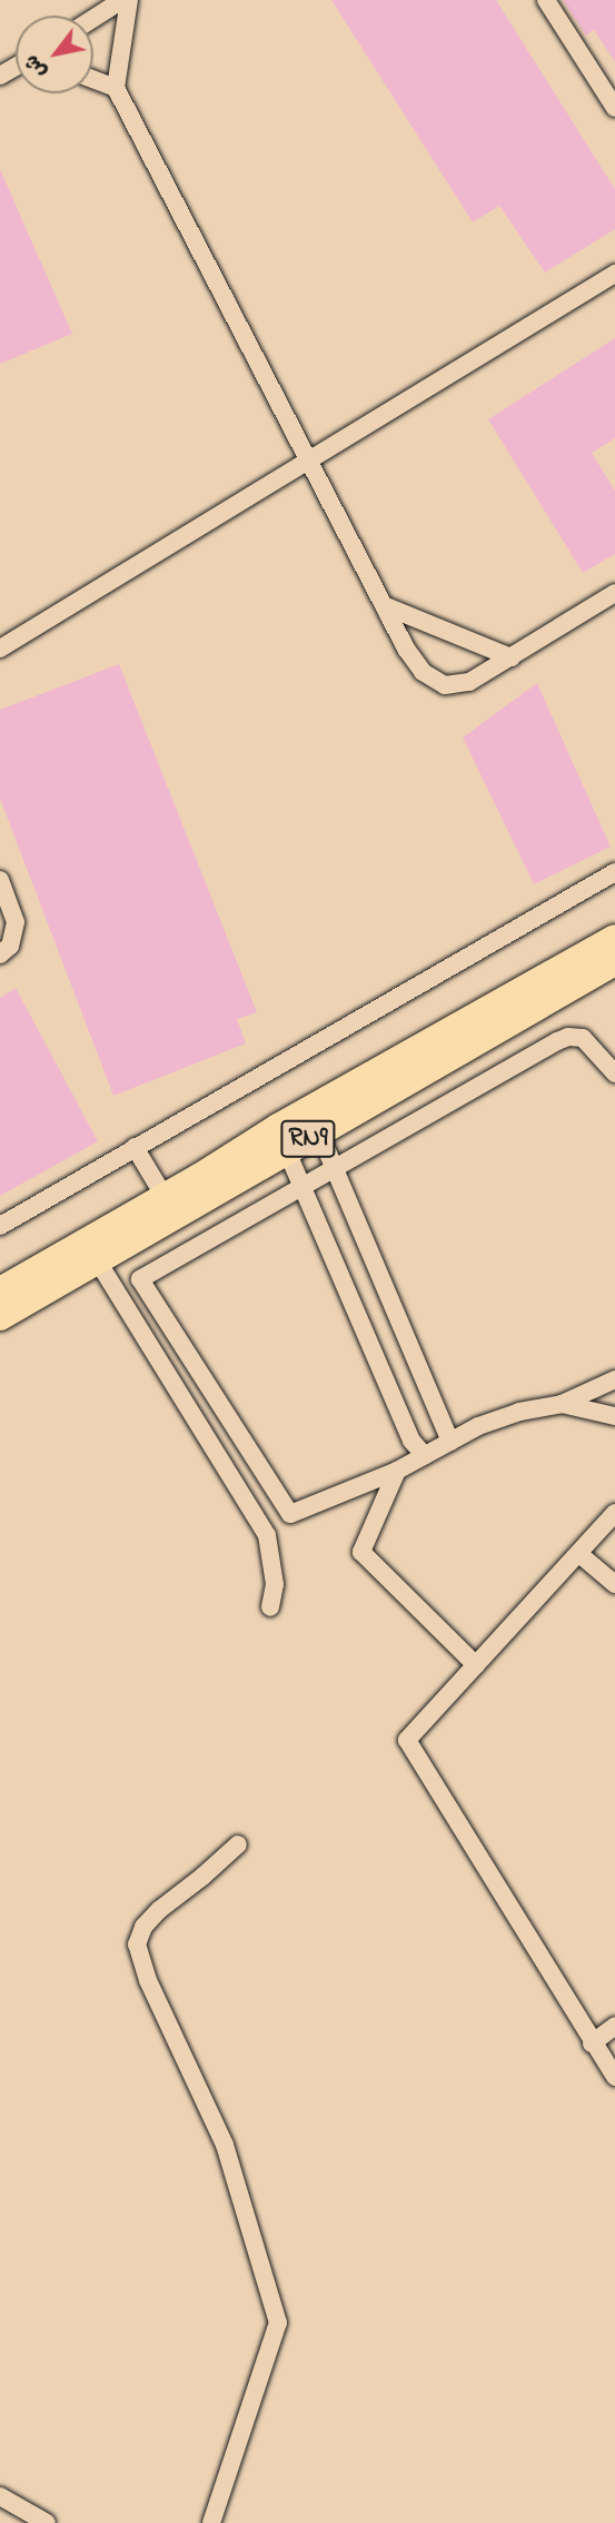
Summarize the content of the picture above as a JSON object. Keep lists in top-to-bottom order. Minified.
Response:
{"streets":{"highway":["RN9"]},"north":"bottom left"}
